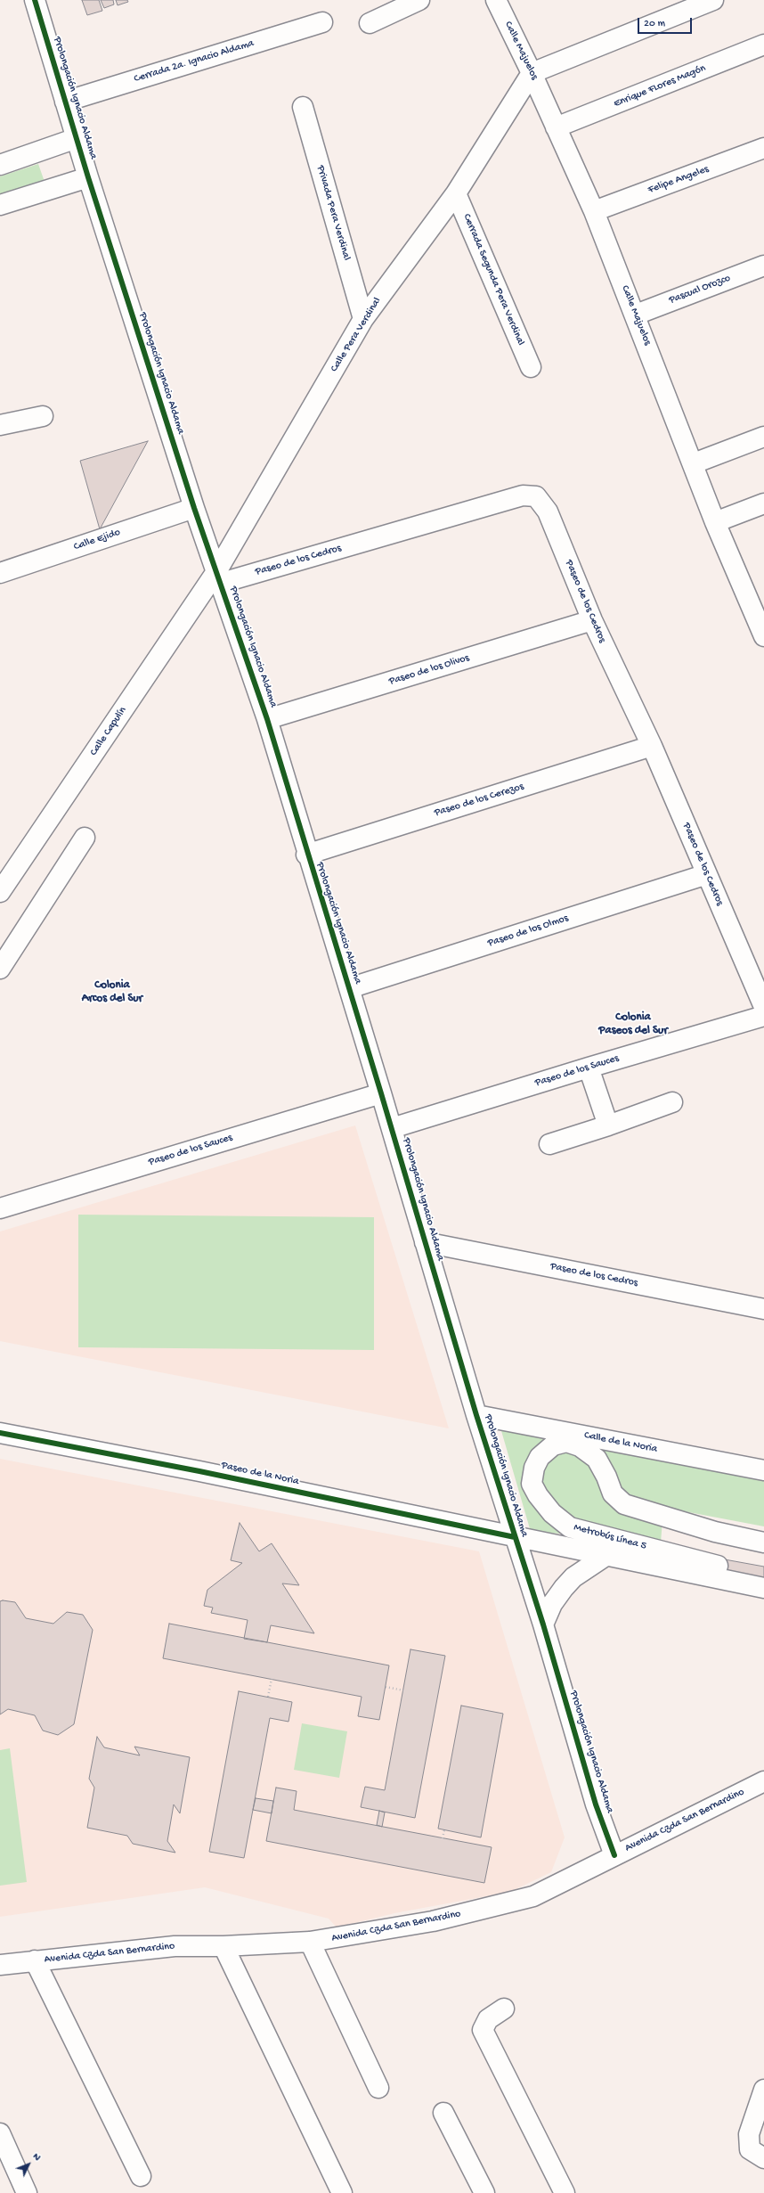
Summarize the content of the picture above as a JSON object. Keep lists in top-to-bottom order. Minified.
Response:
{"streets":{"street":["Calle Majuelos","Cerrada 2a. Ignacio Aldama","Enrique FLores Magón","Prolongación Ignacio Aldama","Felipe Angeles","Privada Pera Verdinal","Cerrada Segunda Pera Verdinal","Pascual Orozco","Calle Pera Verdinal","Calle Ejido","Paseo de los Cedros","Paseo de los Olivos","Calle Capulín","Paseo de los Cerezos","Paseo de los Olmos","Paseo de los Sauces","Calle de la Noria","Paseo de la Noria","Metrobús Línea 5","Avenida Czda San Bernardino"]},"crossings":[["Calle Majuelos","Enrique FLores Magón"],["Calle Majuelos","Felipe Angeles"],["Calle Majuelos","Pascual Orozco"],["Calle Majuelos","Calle Pera Verdinal"],["Cerrada 2a. Ignacio Aldama","Prolongación Ignacio Aldama"],["Prolongación Ignacio Aldama","Calle Pera Verdinal"],["Prolongación Ignacio Aldama","Calle Ejido"],["Prolongación Ignacio Aldama","Paseo de los Cedros"],["Prolongación Ignacio Aldama","Paseo de los Olivos"],["Prolongación Ignacio Aldama","Calle Capulín"],["Prolongación Ignacio Aldama","Paseo de los Cerezos"],["Prolongación Ignacio Aldama","Paseo de los Olmos"],["Prolongación Ignacio Aldama","Paseo de los Sauces"],["Prolongación Ignacio Aldama","Calle de la Noria"],["Prolongación Ignacio Aldama","Paseo de la Noria"],["Prolongación Ignacio Aldama","Avenida Czda San Bernardino"],["Privada Pera Verdinal","Calle Pera Verdinal"],["Cerrada Segunda Pera Verdinal","Calle Pera Verdinal"],["Calle Pera Verdinal","Paseo de los Cedros"],["Calle Pera Verdinal","Calle Capulín"],["Paseo de los Cedros","Paseo de los Olivos"],["Paseo de los Cedros","Calle Capulín"],["Paseo de los Cedros","Paseo de los Cerezos"],["Paseo de los Cedros","Paseo de los Olmos"]],"districts":["Colonia Arcos del Sur","Colonia Paseos del Sur"],"scale_bar":"20 m","north":"top right"}
